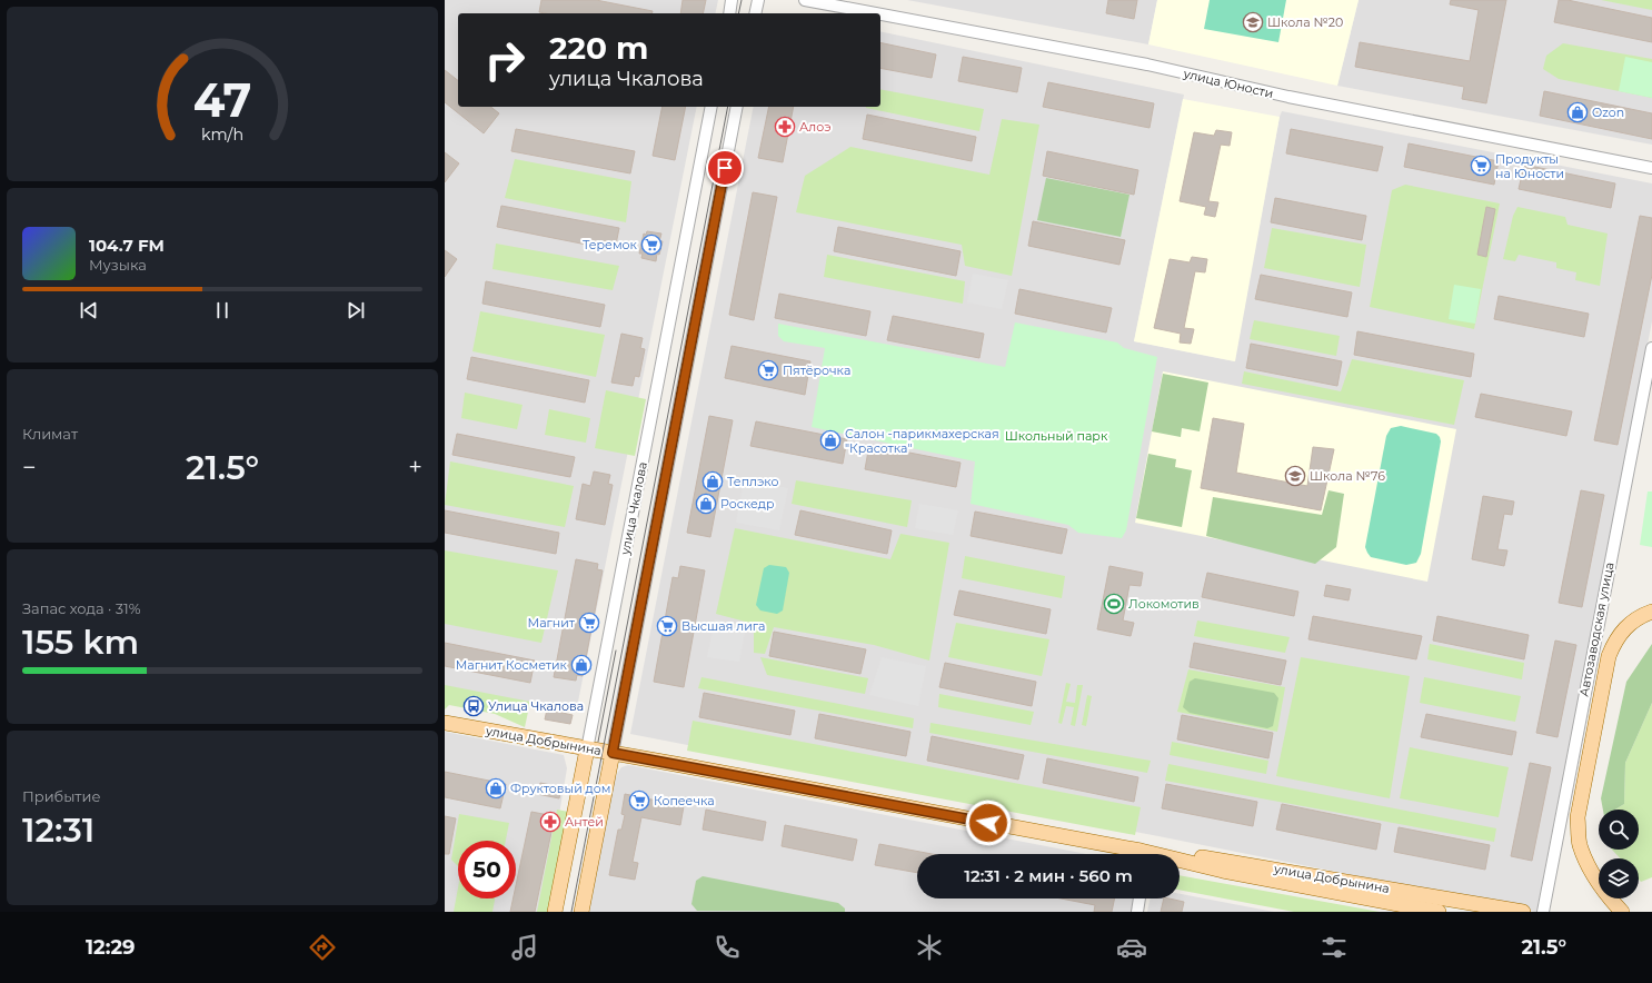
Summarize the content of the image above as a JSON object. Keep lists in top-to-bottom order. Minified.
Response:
{"streets":{"main road":["улица Чкалова","улица Добрынина"],"street":["улица Юности","Автозаводская улица"]},"crossings":[["улица Чкалова","улица Добрынина"]],"parks":["Школьный парк"],"places":{"school or university":["Школа №20","Школа №76"],"shop":["Ozon","Салон -парикмахерская \"Красотка\"","Теплэко","Роскедр","Магнит Косметик","Фруктовый дом"],"pharmacy":["Алоэ","Антей"],"supermarket":["Продукты на Юности","Теремок","Пятёрочка","Магнит","Высшая лига","Копеечка"],"sports":["Локомотив"],"bus stop":["Улица Чкалова"]},"page":{"turn":["220 m","улица Чкалова"],"song":["104.7 FM","Музыка"],"tile":["Климат",["Запас хода · 31%","155 km"],["Прибытие","12:31"]],"heat":["−","21.5°","+"],"limit":"50","trip":"12:31 · 2 мин · 560 m","tabs":["12:29","21.5°"],"gauge":["47","km/h"]}}
